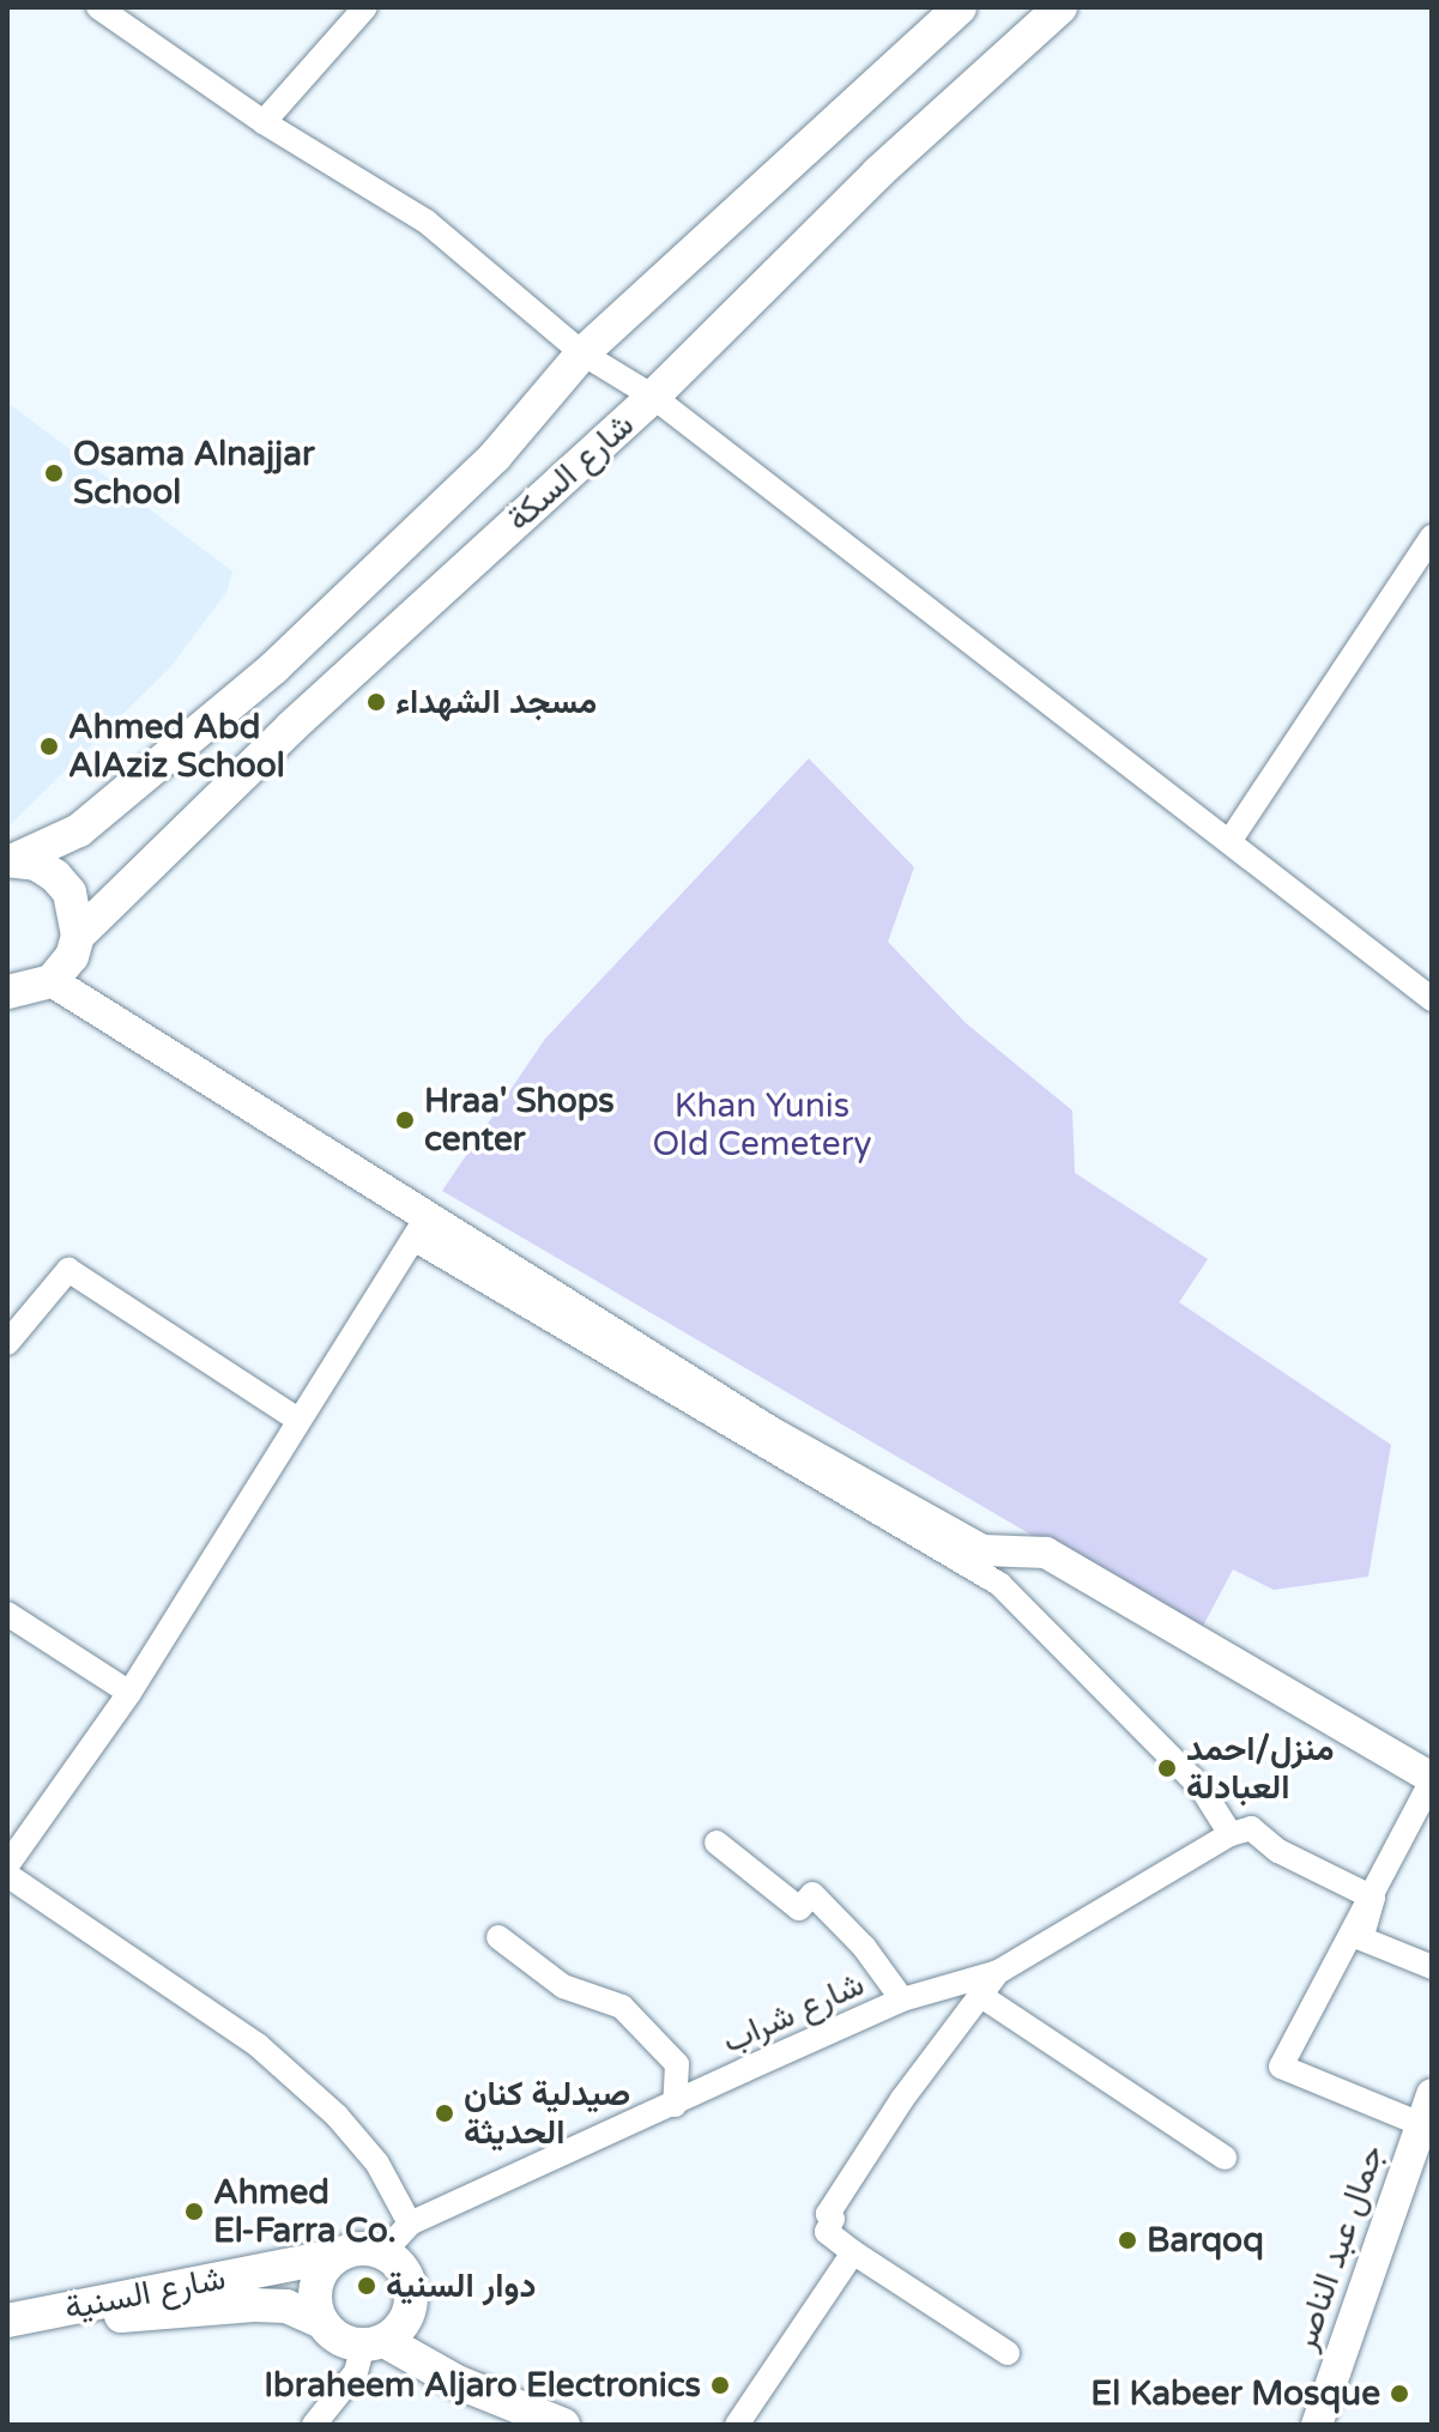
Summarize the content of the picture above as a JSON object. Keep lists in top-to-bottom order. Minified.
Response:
{"streets":{"main road":["شارع السكة","شارع السنية"],"street":["شارع شراب","جمال عبد الناصر"]},"crossings":[["شارع شراب","شارع السنية"]],"parks":["Khan Yunis Old Cemetery"],"places":["Osama Alnajjar School","مسجد الشهداء","Ahmed Abd AlAziz School","Hraa' Shops center","منزل/احمد العبادلة","صيدلية كنان الحديثة","Ahmed El-Farra Co.","Barqoq","دوار السنية","Ibraheem Aljaro Electronics","El Kabeer Mosque"]}
